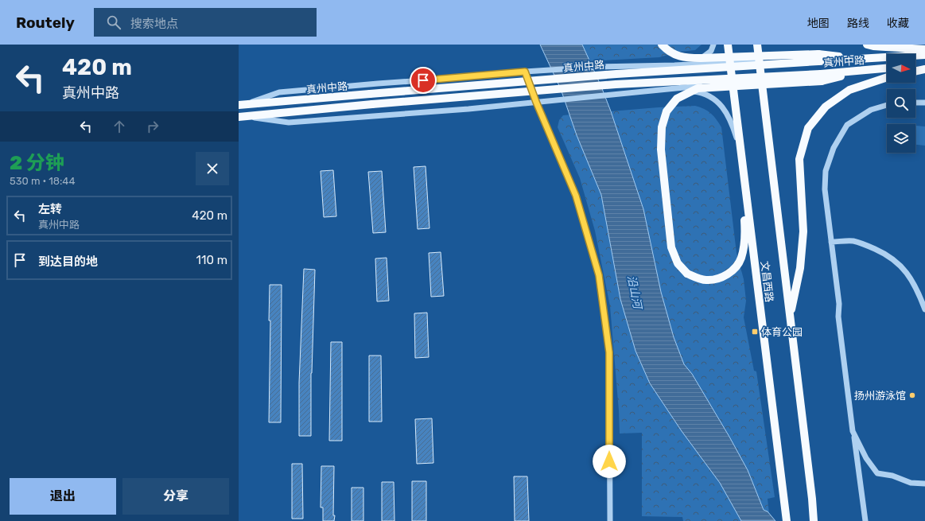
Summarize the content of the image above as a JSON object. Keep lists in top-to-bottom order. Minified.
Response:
{"streets":{"main road":["真州中路","文昌西路"]},"crossings":[["真州中路","文昌西路"]],"water":["沿山河"],"places":{"transit":["体育公园"],"other":["扬州游泳馆"]},"north":"right","page":{"header":"Routely","search":"搜索地点","nav":["地图","路线","收藏"],"turn":["420 m","真州中路"],"heading":["2 分钟","530 m · 18:44"],"list":[{"name":"左转","note":"真州中路","value":"420 m"},{"name":"到达目的地","value":"110 m"}],"buttons":["退出","分享"]}}
